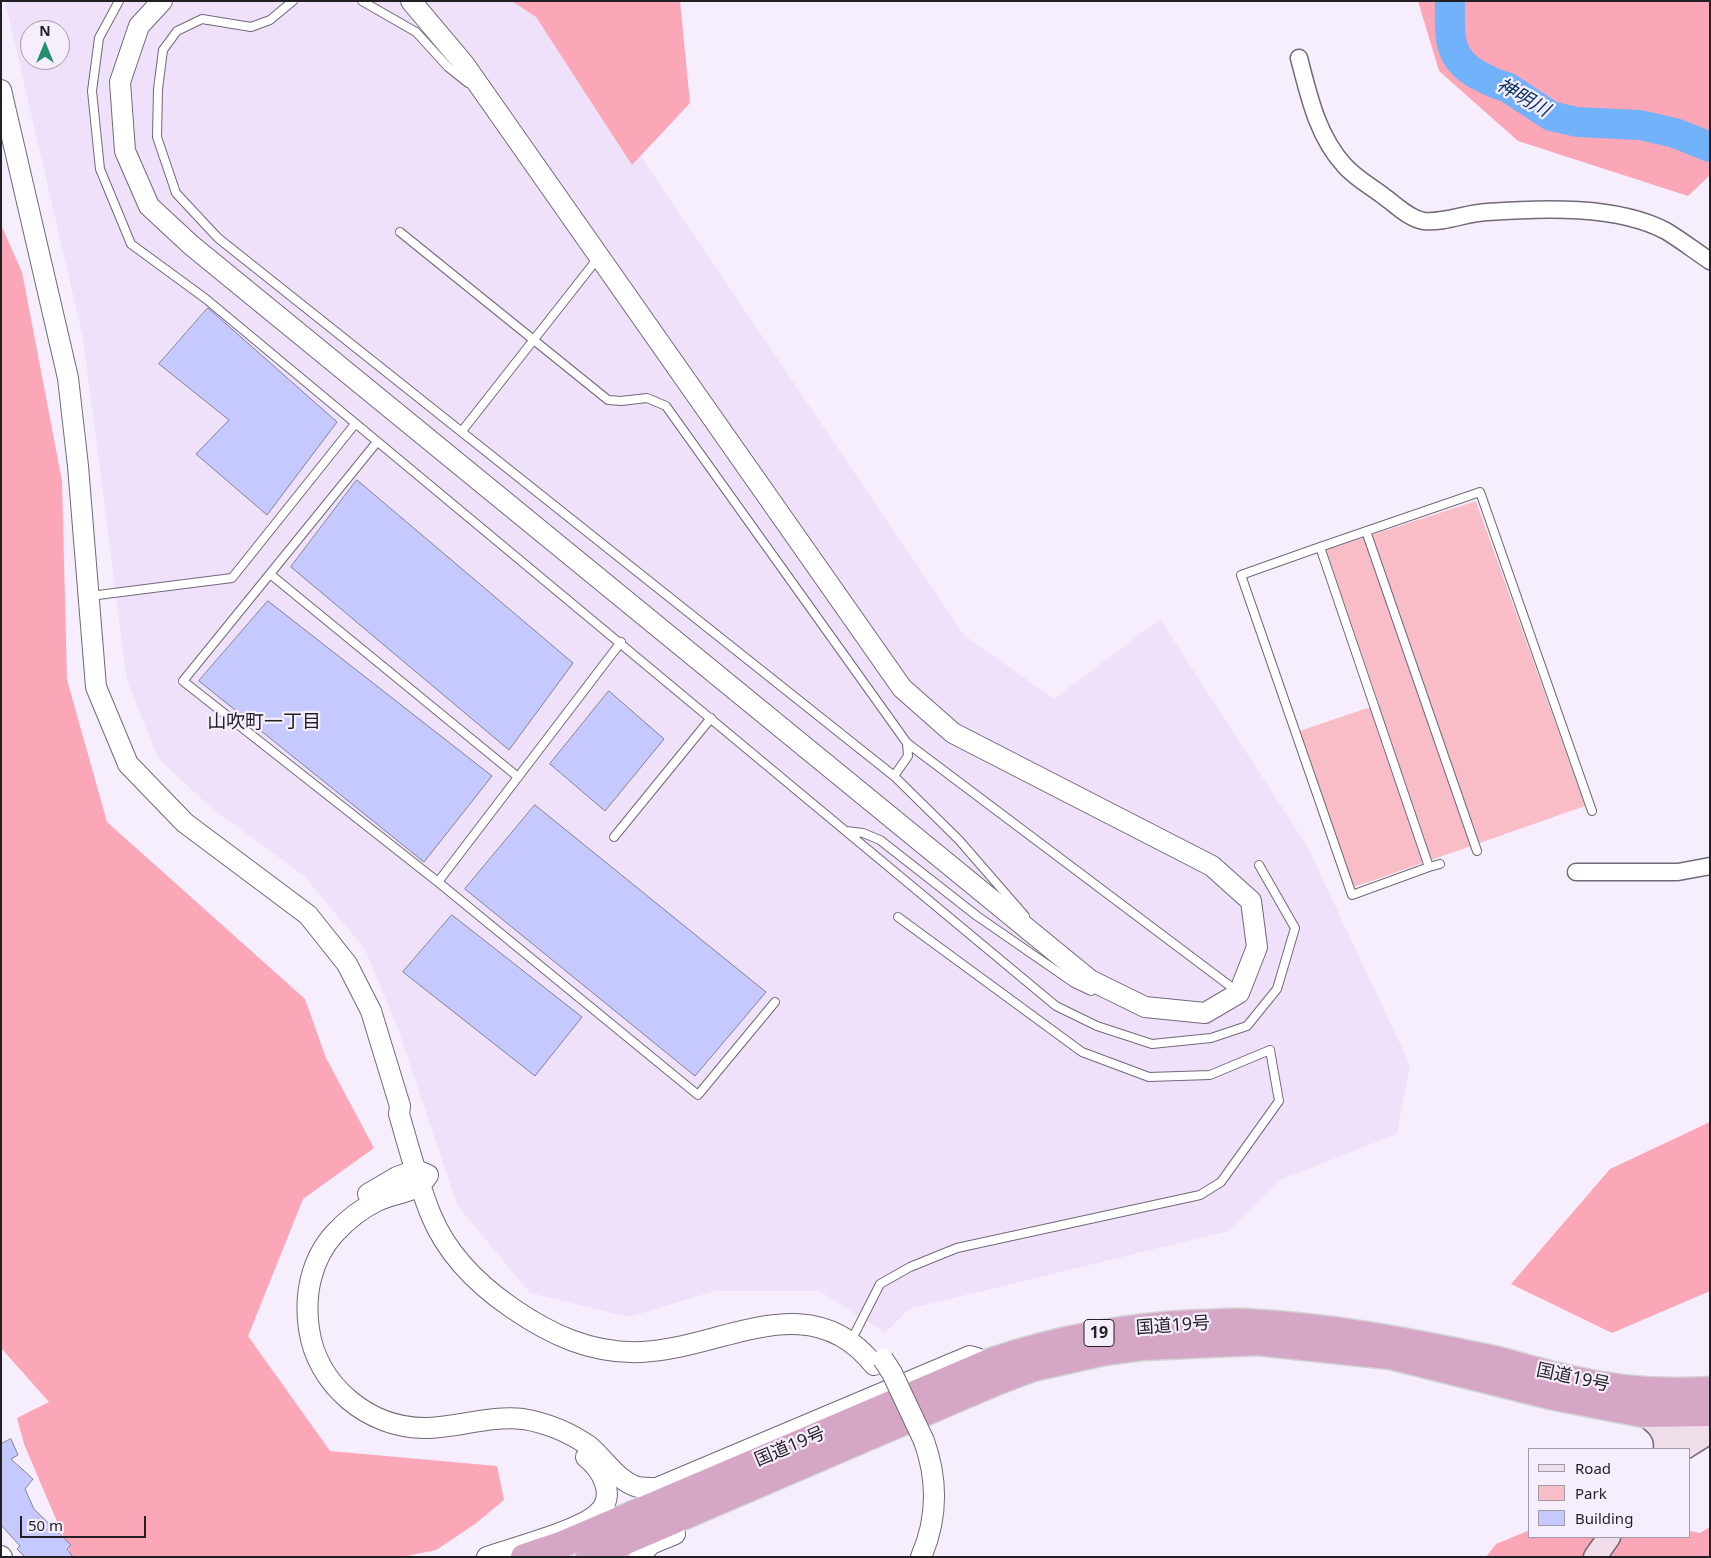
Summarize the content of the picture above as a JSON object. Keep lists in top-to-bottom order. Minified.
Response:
{"streets":{"highway":["国道19号","19"]},"districts":["山吹町一丁目"],"water":["神明川"],"legend":["Road","Park","Building"],"scale_bar":"50 m","north":"top"}
